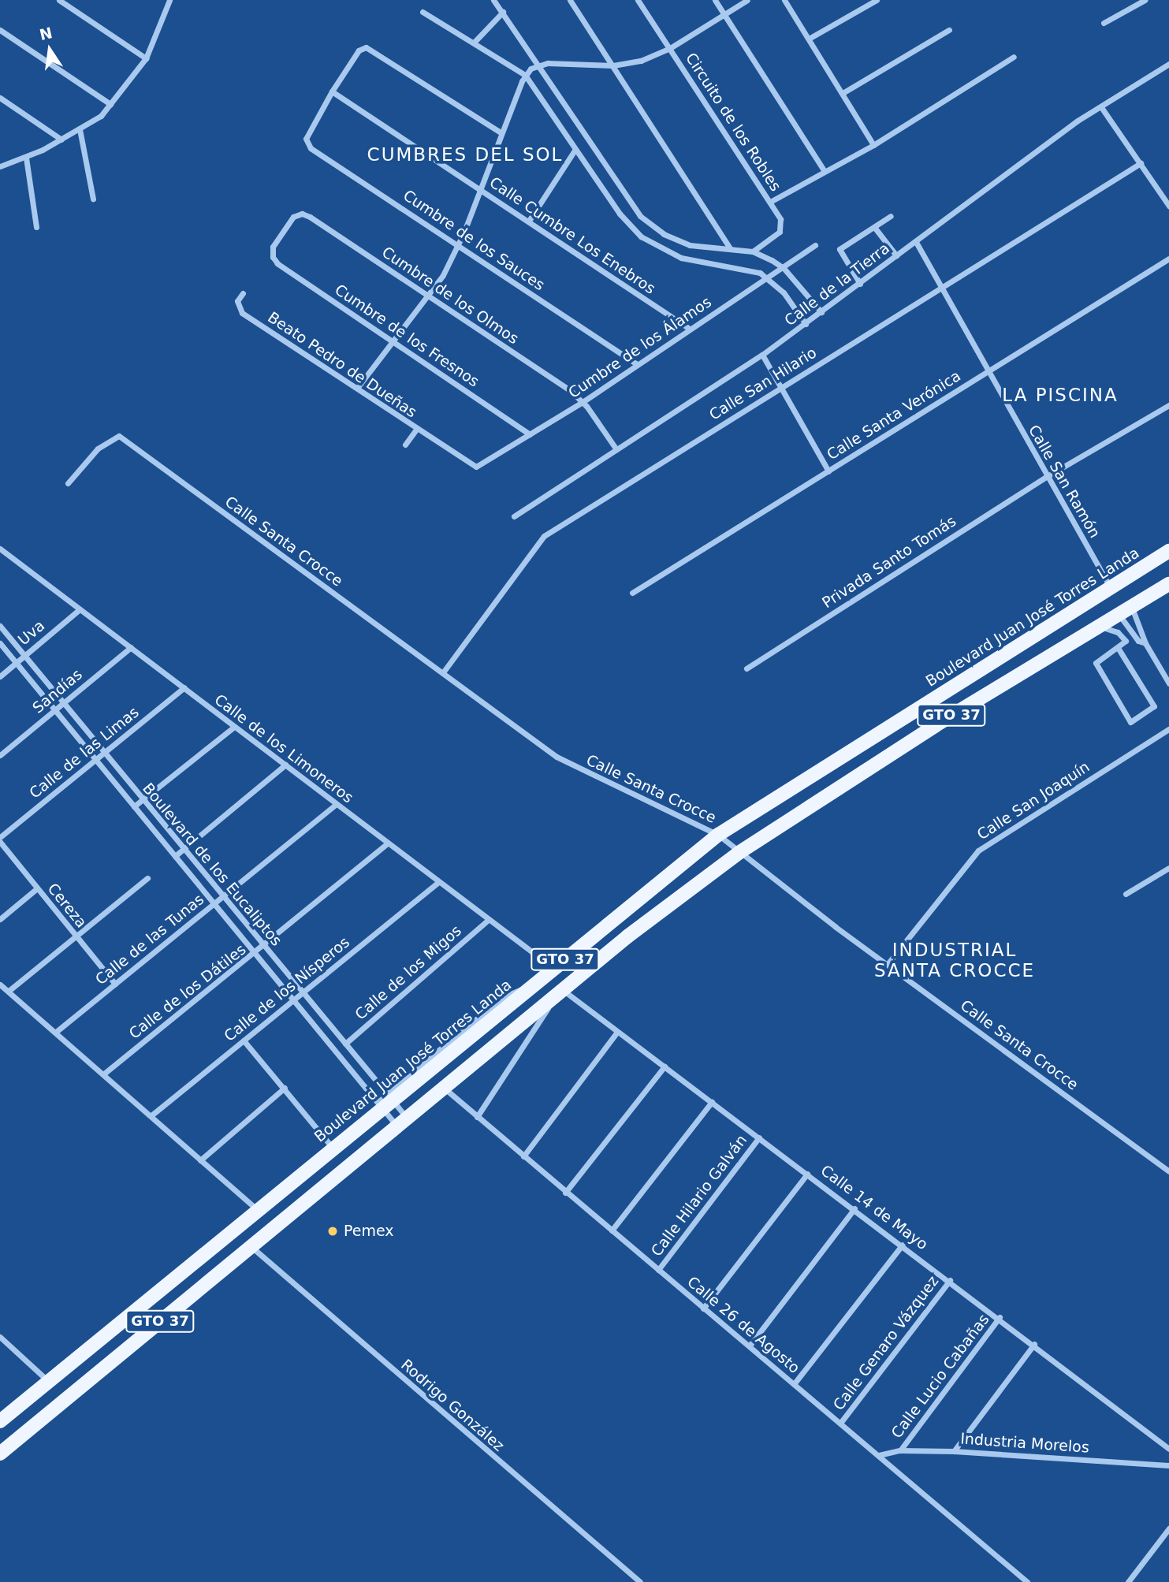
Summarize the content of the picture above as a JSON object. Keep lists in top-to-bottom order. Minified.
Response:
{"streets":{"main road":["Boulevard Juan José Torres Landa","GTO 37"],"street":["Circuito de los Robles","Calle Cumbre Los Enebros","Cumbre de los Sauces","Calle de la Tierra","Cumbre de los Olmos","Cumbre de los Fresnos","Cumbre de los Álamos","Beato Pedro de Dueñas","Calle San Hilario","Calle Santa Verónica","Calle San Ramón","Calle Santa Crocce","Privada Santo Tomás","Uva","Sandías","Calle de los Limoneros","Calle de las Limas","Calle San Joaquín","Boulevard de los Eucaliptos","Cereza","Calle de las Tunas","Calle de los Migos","Calle de los Nísperos","Calle de los Dátiles","Calle Hilario Galván","Calle 14 de Mayo","Calle 26 de Agosto","Calle Genaro Vázquez","Calle Lucio Cabañas","Rodrigo González","Industria Morelos"]},"crossings":[["Calle Cumbre Los Enebros","Cumbre de los Sauces"],["Calle Cumbre Los Enebros","Cumbre de los Álamos"],["Cumbre de los Sauces","Cumbre de los Álamos"],["Calle de la Tierra","Cumbre de los Olmos"],["Calle de la Tierra","Calle San Ramón"],["Cumbre de los Olmos","Cumbre de los Fresnos"],["Cumbre de los Olmos","Cumbre de los Álamos"],["Cumbre de los Fresnos","Cumbre de los Álamos"],["Cumbre de los Álamos","Beato Pedro de Dueñas"],["Calle San Hilario","Calle San Ramón"],["Calle San Hilario","Calle Santa Crocce"],["Calle Santa Verónica","Calle San Ramón"],["Calle San Ramón","Privada Santo Tomás"],["Calle San Ramón","Boulevard Juan José Torres Landa"],["Calle Santa Crocce","Boulevard Juan José Torres Landa"],["Calle Santa Crocce","GTO 37"],["Calle Santa Crocce","Calle San Joaquín"],["Boulevard Juan José Torres Landa","Calle de los Limoneros"],["Boulevard Juan José Torres Landa","Boulevard de los Eucaliptos"],["Uva","Calle de los Limoneros"],["Uva","Boulevard de los Eucaliptos"],["Sandías","Calle de los Limoneros"],["Sandías","Boulevard de los Eucaliptos"],["GTO 37","Boulevard de los Eucaliptos"],["GTO 37","Calle 14 de Mayo"],["GTO 37","Calle 26 de Agosto"],["GTO 37","Rodrigo González"],["Calle de los Limoneros","Calle de las Limas"],["Calle de los Limoneros","Calle de las Tunas"],["Calle de los Limoneros","Calle de los Migos"],["Calle de los Limoneros","Calle de los Nísperos"],["Calle de los Limoneros","Calle de los Dátiles"],["Calle de las Limas","Boulevard de los Eucaliptos"],["Boulevard de los Eucaliptos","Calle de las Tunas"],["Boulevard de los Eucaliptos","Calle de los Migos"],["Boulevard de los Eucaliptos","Calle de los Nísperos"],["Boulevard de los Eucaliptos","Calle de los Dátiles"],["Cereza","Calle de las Tunas"],["Calle Hilario Galván","Calle 14 de Mayo"],["Calle Hilario Galván","Calle 26 de Agosto"],["Calle 14 de Mayo","Calle Genaro Vázquez"],["Calle 14 de Mayo","Calle Lucio Cabañas"],["Calle 26 de Agosto","Calle Genaro Vázquez"],["Calle 26 de Agosto","Industria Morelos"],["Calle Lucio Cabañas","Industria Morelos"]],"districts":["CUMBRES DEL SOL","LA PISCINA","INDUSTRIAL SANTA CROCCE"],"places":["Pemex"],"north":"top"}
